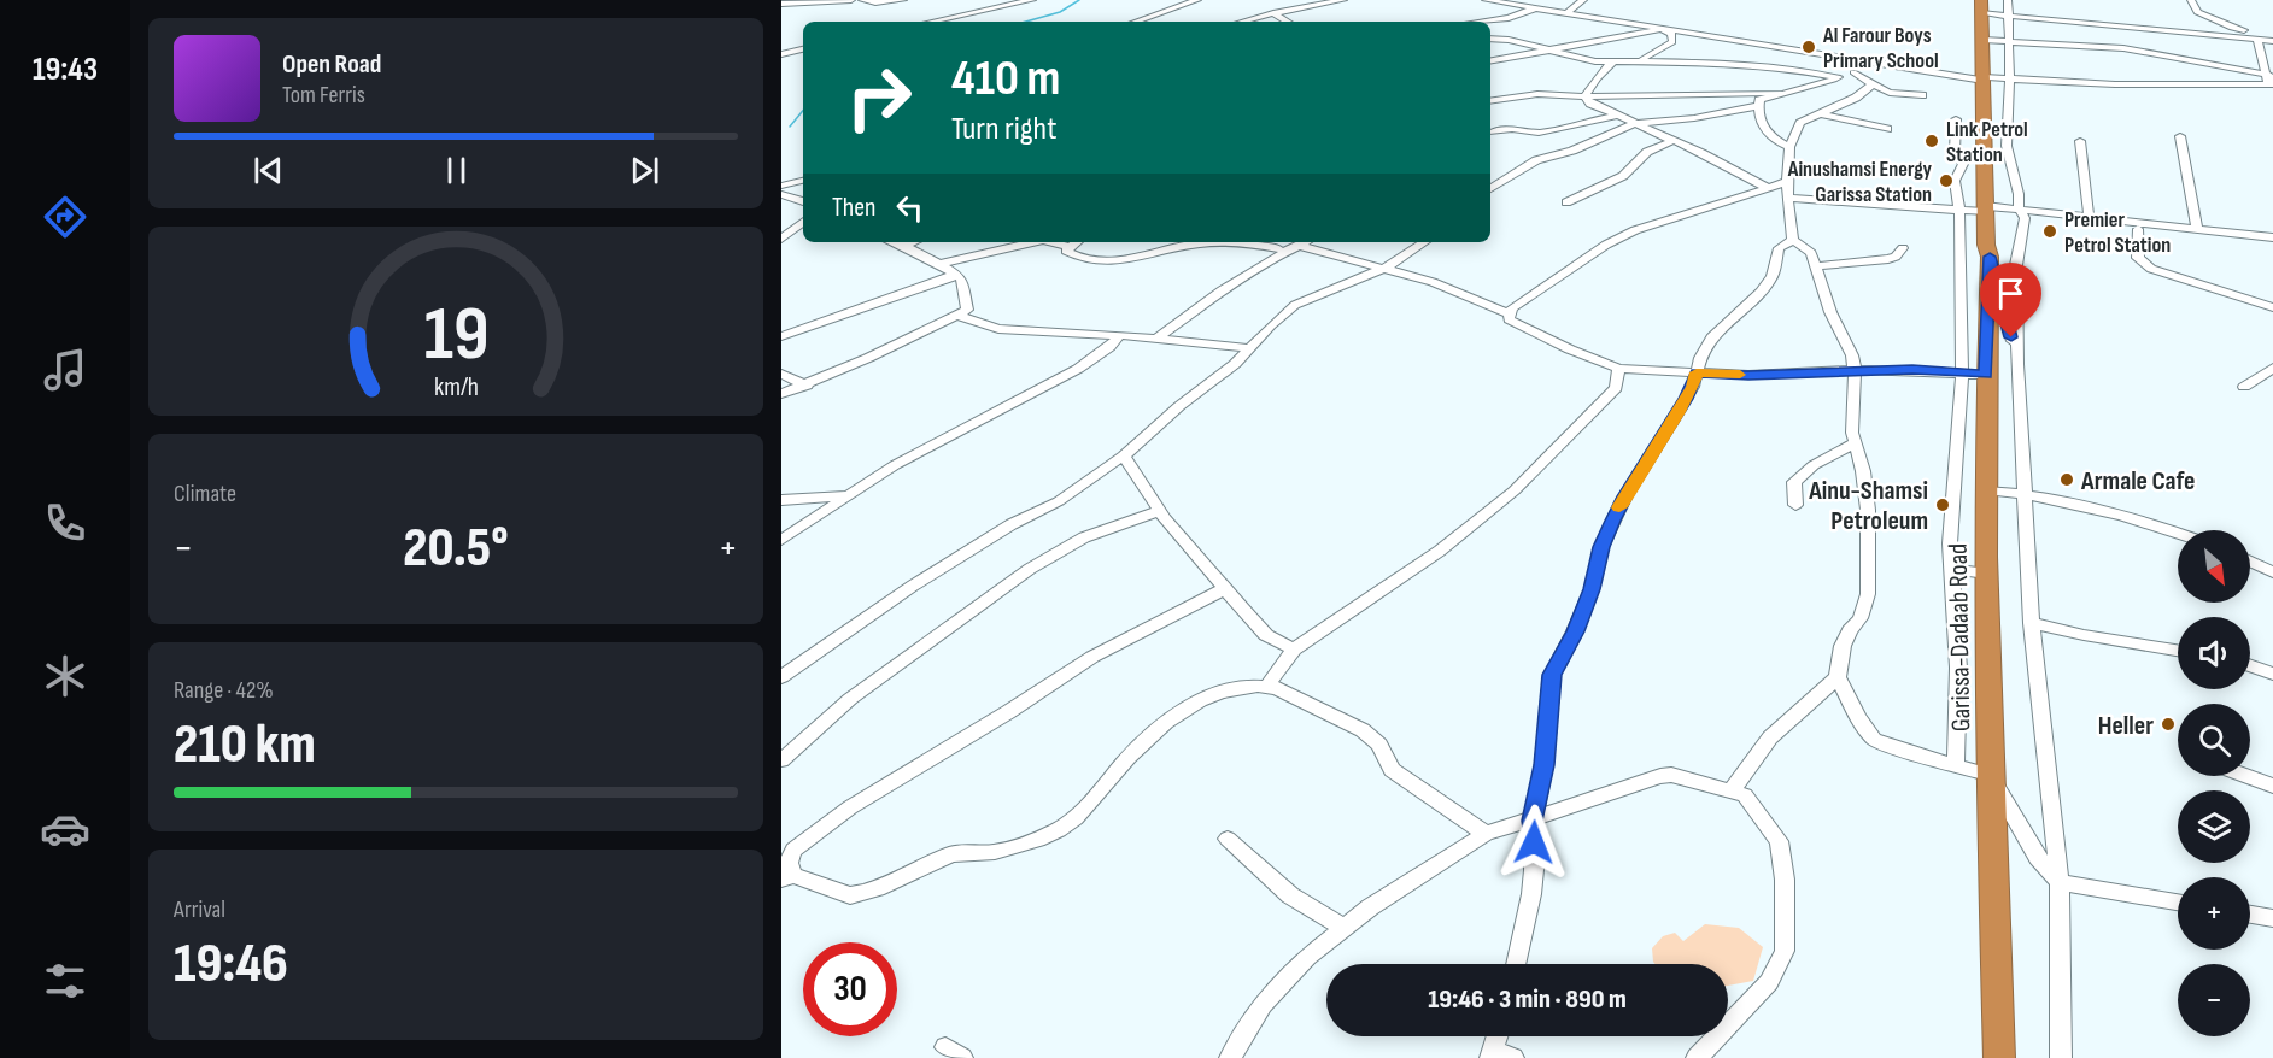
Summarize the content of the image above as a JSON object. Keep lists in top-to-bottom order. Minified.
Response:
{"streets":{"highway":["Garissa-Dadaab Road"]},"places":["Al Farour Boys Primary School","Link Petrol Station","Ainushamsi Energy Garissa Station","Premier Petrol Station","Armale Cafe","Ainu-Shamsi Petroleum","Heller"],"north":"bottom right","page":{"tabs":"19:43","turn":["410 m","Turn right"],"song":["Open Road","Tom Ferris"],"then":"Then","tile":["Climate",["Range · 42%","210 km"],["Arrival","19:46"]],"heat":["−","20.5°","+"],"map_buttons":["+","−"],"limit":"30","trip":"19:46 · 3 min · 890 m","gauge":["19","km/h"]}}
